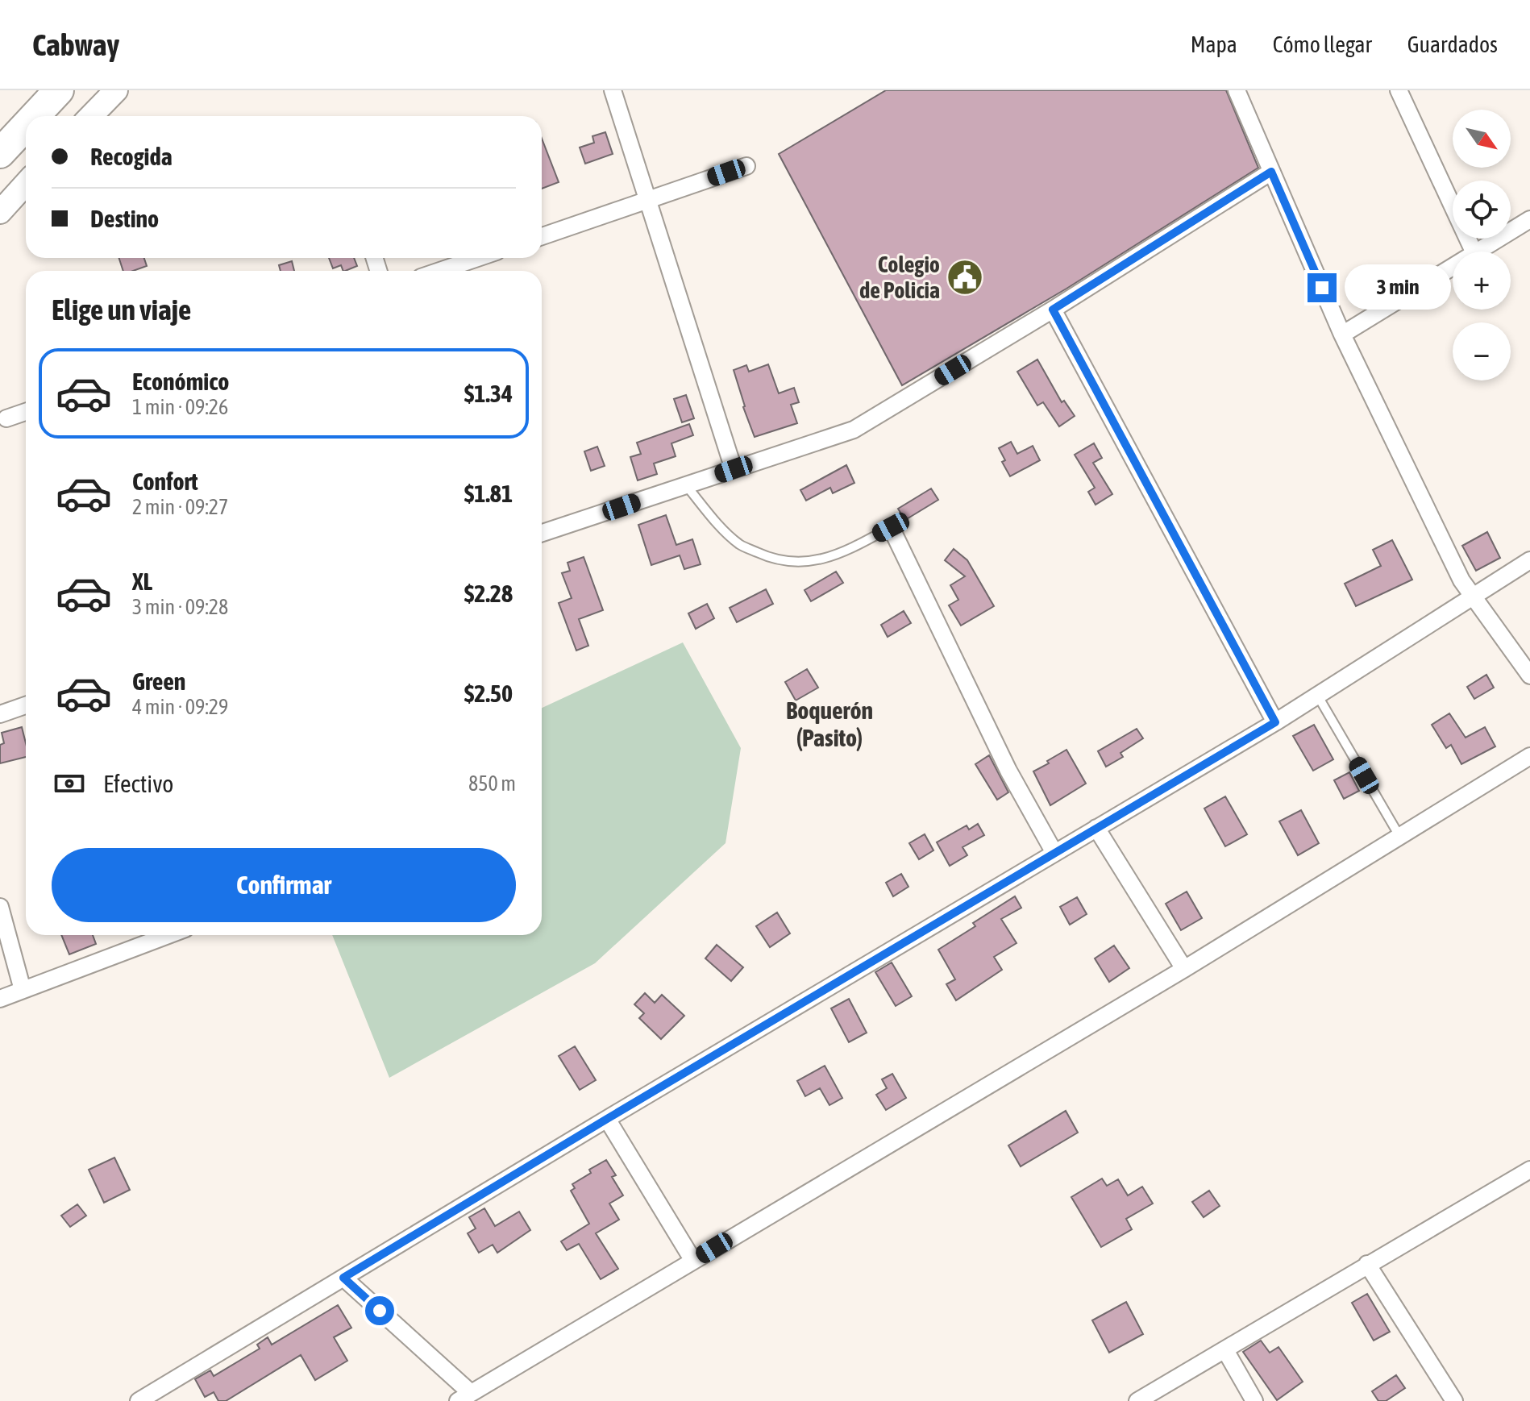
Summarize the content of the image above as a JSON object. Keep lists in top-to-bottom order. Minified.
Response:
{"districts":["Boquerón (Pasito)"],"places":{"public building":["Colegio de Policia"]},"north":"bottom right","page":{"header":"Cabway","nav":["Mapa","Cómo llegar","Guardados"],"map_buttons":["+","−"],"banner":["Recogida","Destino"],"bubble":"3 min","heading":"Elige un viaje","list":[{"name":"Económico","note":"1 min · 09:26","value":"$1.34"},{"name":"Confort","note":"2 min · 09:27","value":"$1.81"},{"name":"XL","note":"3 min · 09:28","value":"$2.28"},{"name":"Green","note":"4 min · 09:29","value":"$2.50"}],"pay":["Efectivo","850 m"],"buttons":"Confirmar"}}
